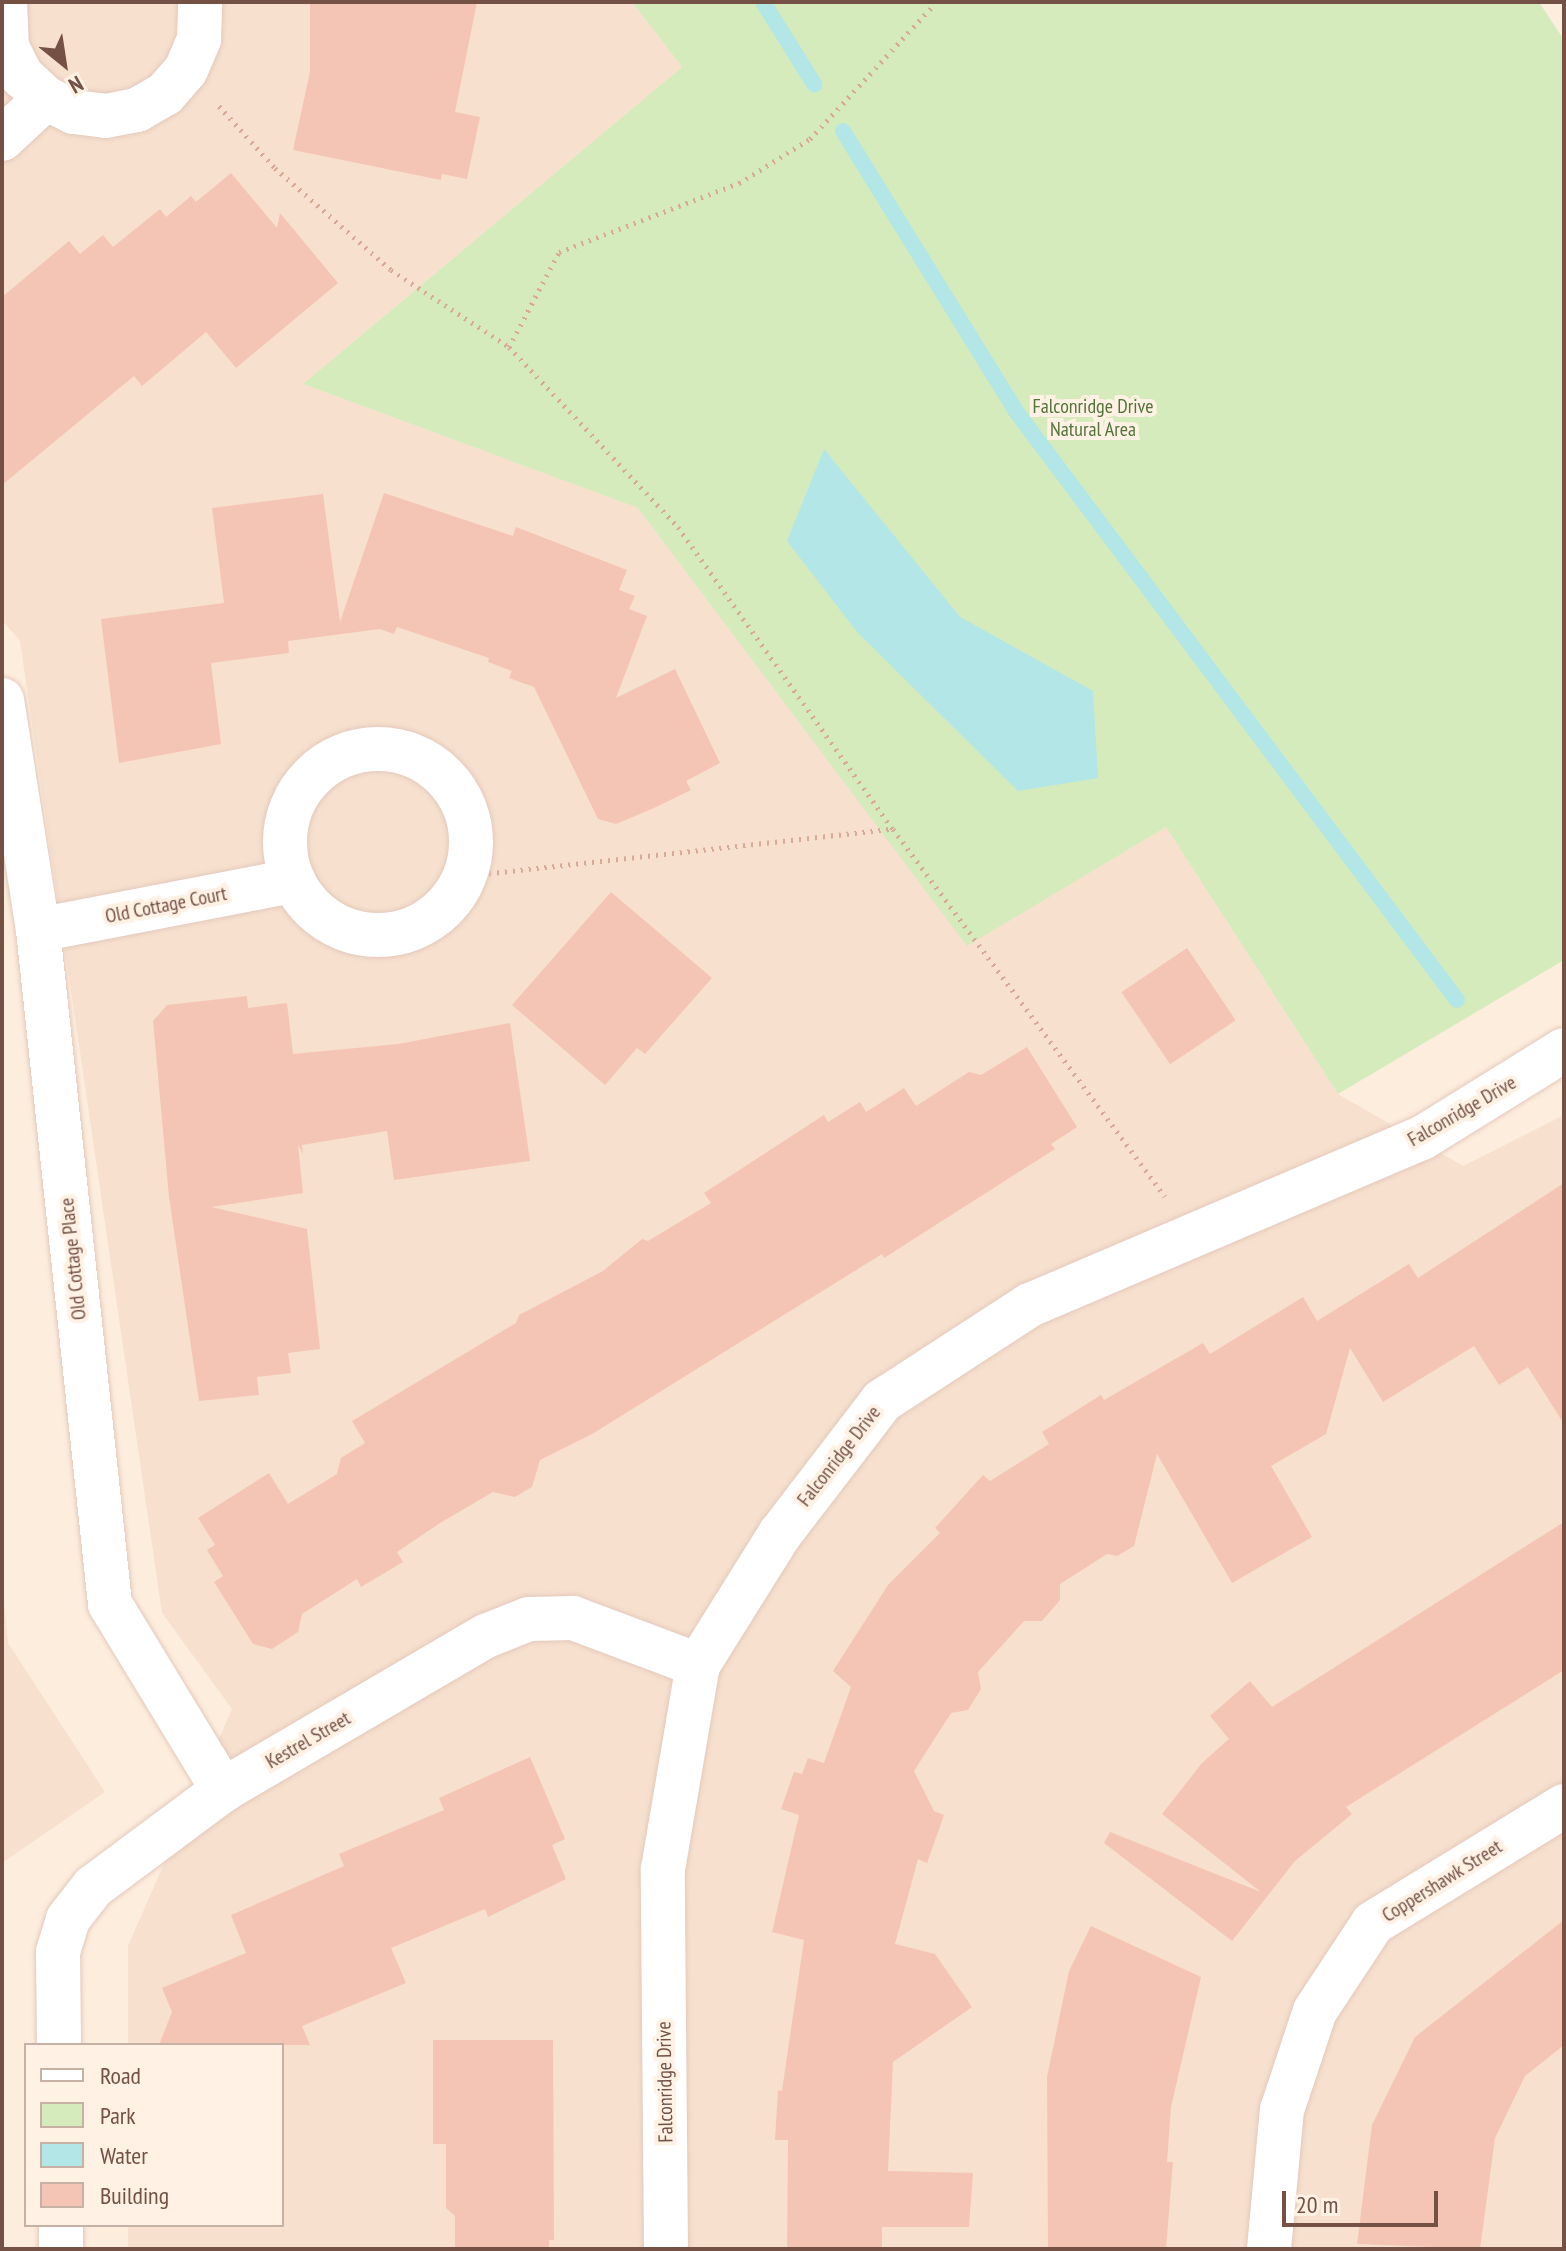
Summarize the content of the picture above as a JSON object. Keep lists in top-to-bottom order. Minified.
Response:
{"streets":{"street":["Old Cottage Court","Falconridge Drive","Old Cottage Place","Kestrel Street","Coppershawk Street"]},"crossings":[["Old Cottage Court","Old Cottage Place"],["Falconridge Drive","Kestrel Street"],["Old Cottage Place","Kestrel Street"]],"parks":["Falconridge Drive Natural Area"],"legend":["Road","Park","Water","Building"],"scale_bar":"20 m","north":"bottom right"}
